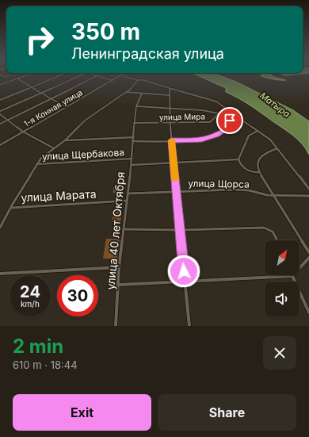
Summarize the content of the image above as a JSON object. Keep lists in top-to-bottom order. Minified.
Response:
{"streets":{"street":["1-я Конная улица","улица Мира","улица Щербакова","улица Щорса","улица Марата","улица 40 лет Октября"]},"crossings":[["улица Мира","улица 40 лет Октября"],["улица Щербакова","улица 40 лет Октября"],["улица Щорса","улица 40 лет Октября"],["улица Марата","улица 40 лет Октября"]],"water":["Матыра"],"north":"top right","page":{"turn":["350 m","Ленинградская улица"],"speed":"24 km/h","limit":"30","heading":["2 min","610 m · 18:44"],"buttons":["Exit","Share"]}}
